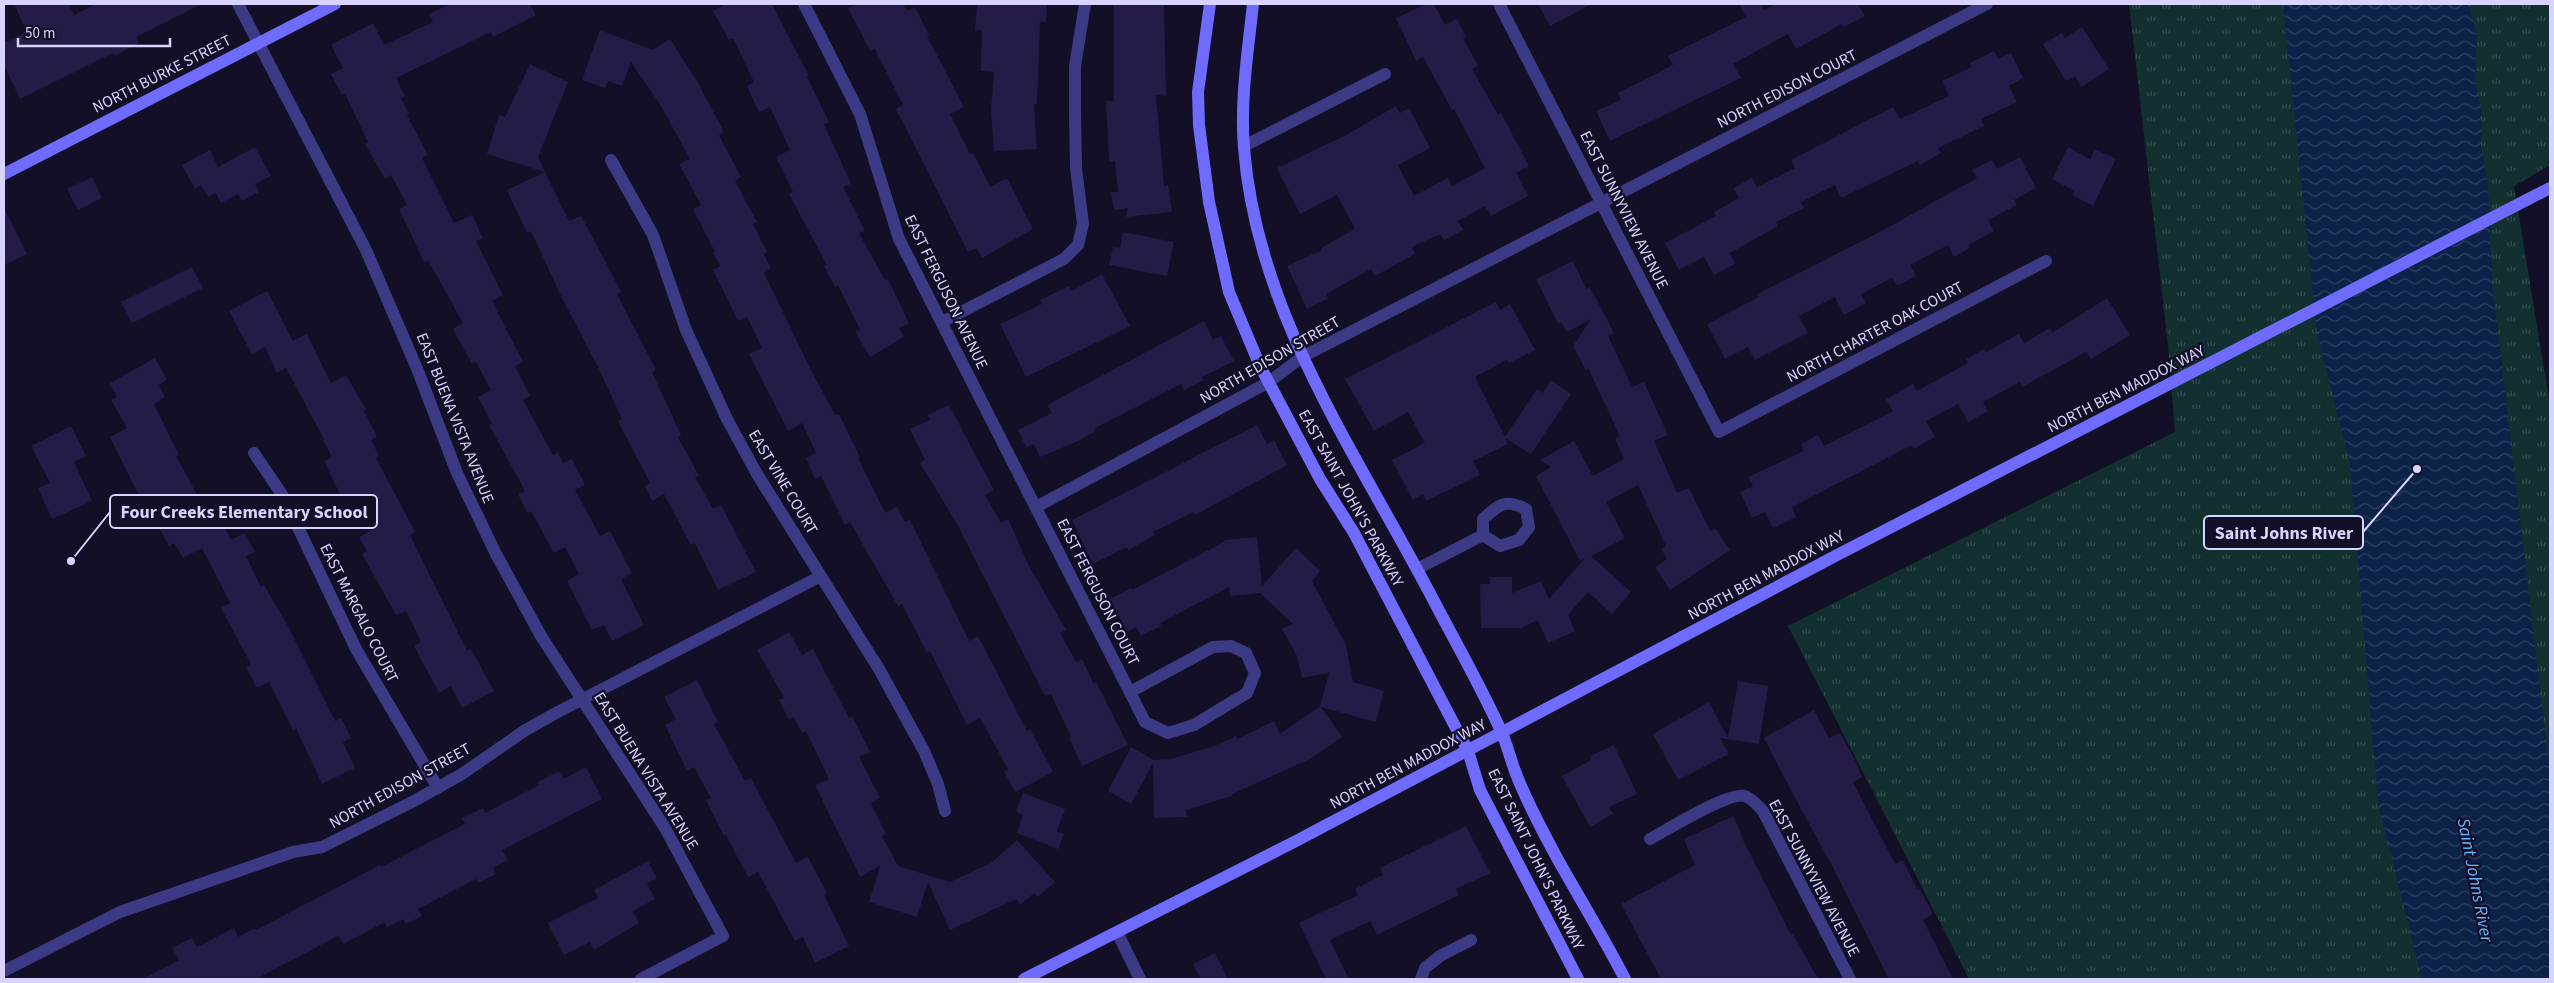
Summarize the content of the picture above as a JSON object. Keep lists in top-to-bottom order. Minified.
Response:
{"streets":{"main road":["NORTH BURKE STREET","NORTH BEN MADDOX WAY","EAST SAINT JOHN'S PARKWAY"],"street":["NORTH EDISON COURT","EAST SUNNYVIEW AVENUE","EAST FERGUSON AVENUE","NORTH CHARTER OAK COURT","NORTH EDISON STREET","EAST BUENA VISTA AVENUE","EAST VINE COURT","EAST FERGUSON COURT","EAST MARGALO COURT"]},"crossings":[["NORTH BURKE STREET","EAST BUENA VISTA AVENUE"],["NORTH EDISON COURT","EAST SUNNYVIEW AVENUE"],["NORTH EDISON COURT","NORTH EDISON STREET"],["EAST SUNNYVIEW AVENUE","NORTH CHARTER OAK COURT"],["EAST SUNNYVIEW AVENUE","NORTH EDISON STREET"],["EAST FERGUSON AVENUE","NORTH EDISON STREET"],["EAST FERGUSON AVENUE","EAST FERGUSON COURT"],["NORTH EDISON STREET","EAST BUENA VISTA AVENUE"],["NORTH EDISON STREET","EAST VINE COURT"],["NORTH EDISON STREET","EAST SAINT JOHN'S PARKWAY"],["NORTH EDISON STREET","EAST FERGUSON COURT"],["NORTH EDISON STREET","EAST MARGALO COURT"],["NORTH BEN MADDOX WAY","EAST SAINT JOHN'S PARKWAY"]],"water":["Saint Johns River"],"places":["Saint Johns River","Four Creeks Elementary School"],"scale_bar":"50 m"}
